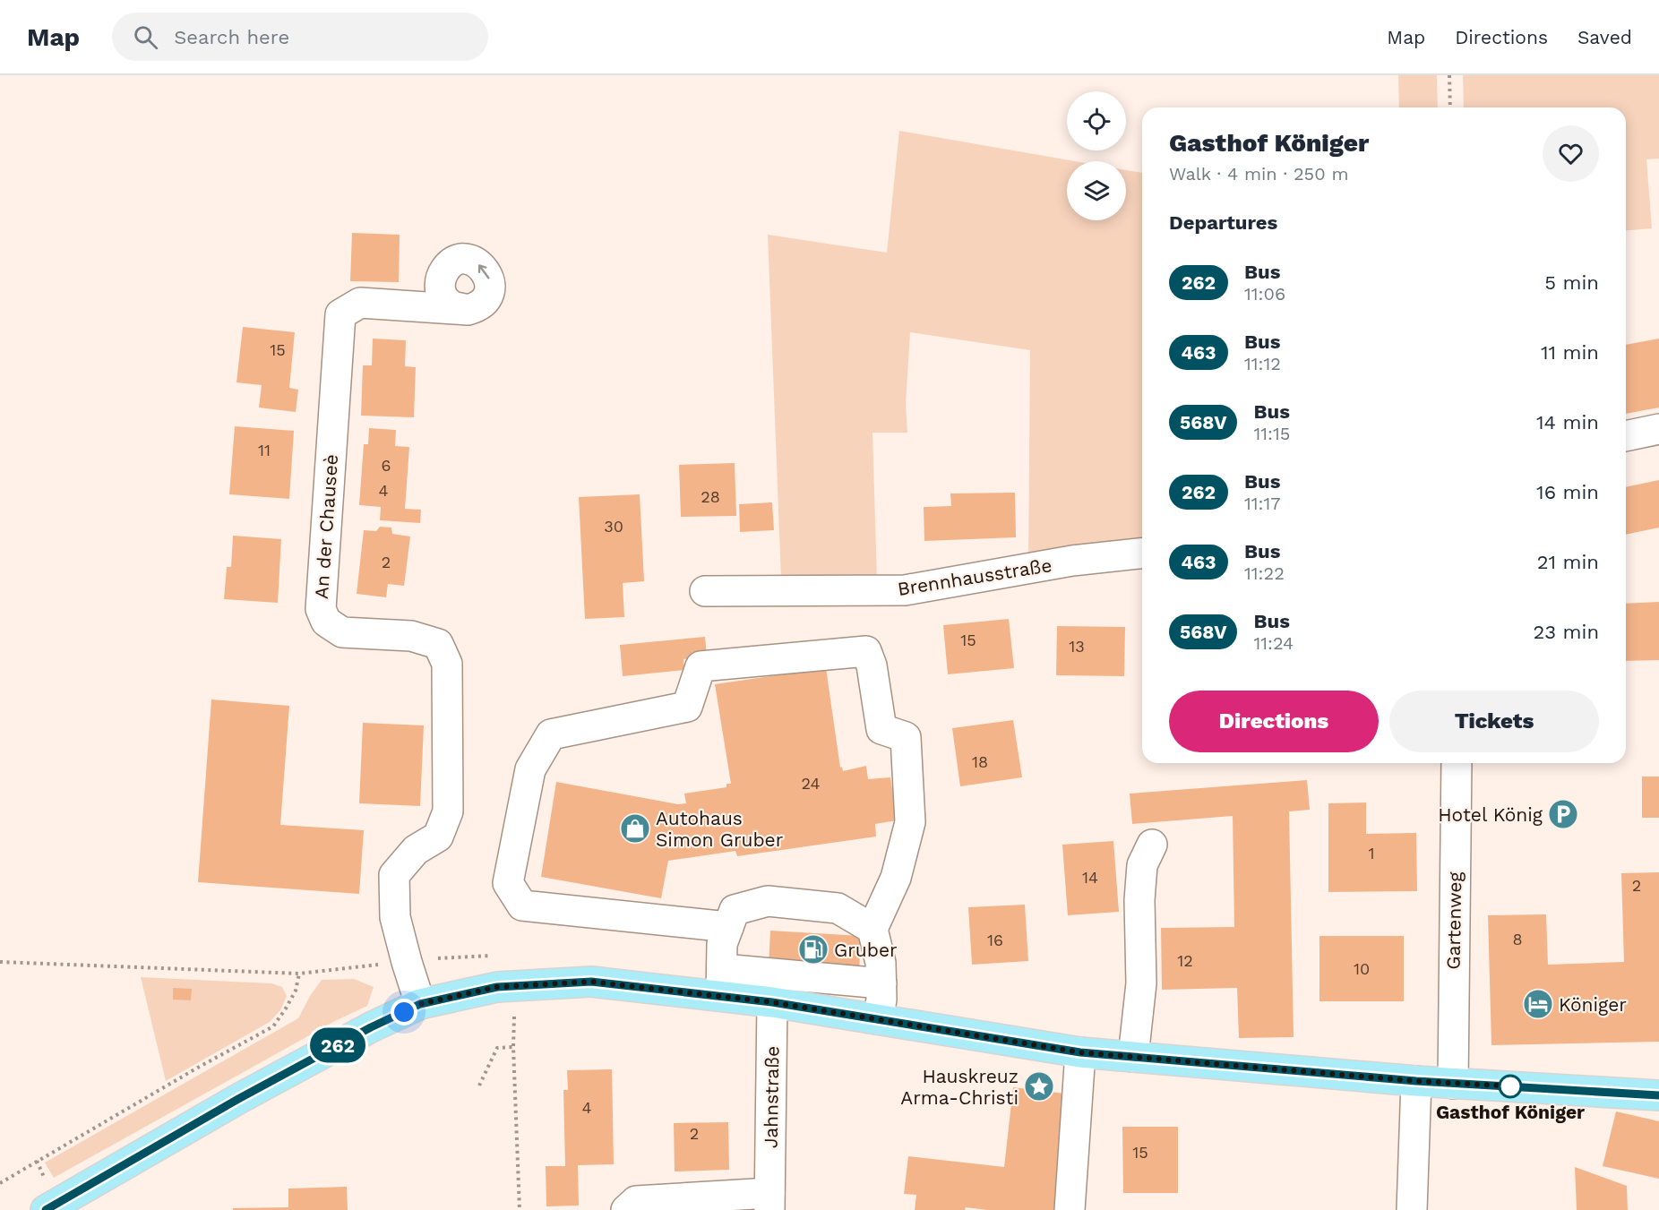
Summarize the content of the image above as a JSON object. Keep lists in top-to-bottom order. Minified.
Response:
{"streets":{"street":["An der Chauseè","Brennhausstraße","Gartenweg","Jahnstraße"]},"places":{"parking":["Hotel König"],"shop":["Autohaus Simon Gruber"],"fuel station":["Gruber"],"hotel":["Königer"],"place":["Hauskreuz Arma-Christi"],"other":["Gasthof Königer"]},"lines":["bus line 262"],"house_numbers":["15","11","6","4","28","30","2","15","13","18","24","1","14","2","8","16","12","10","4","2","15"],"page":{"header":"Map","search":"Search here","nav":["Map","Directions","Saved"],"on_map":"262","heading":[["Gasthof Königer","Walk · 4 min · 250 m"],"Departures"],"list":[{"mark":"262","name":"Bus","note":"11:06","value":"5 min"},{"mark":"463","name":"Bus","note":"11:12","value":"11 min"},{"mark":"568V","name":"Bus","note":"11:15","value":"14 min"},{"mark":"262","name":"Bus","note":"11:17","value":"16 min"},{"mark":"463","name":"Bus","note":"11:22","value":"21 min"},{"mark":"568V","name":"Bus","note":"11:24","value":"23 min"}],"buttons":["Directions","Tickets"]}}
